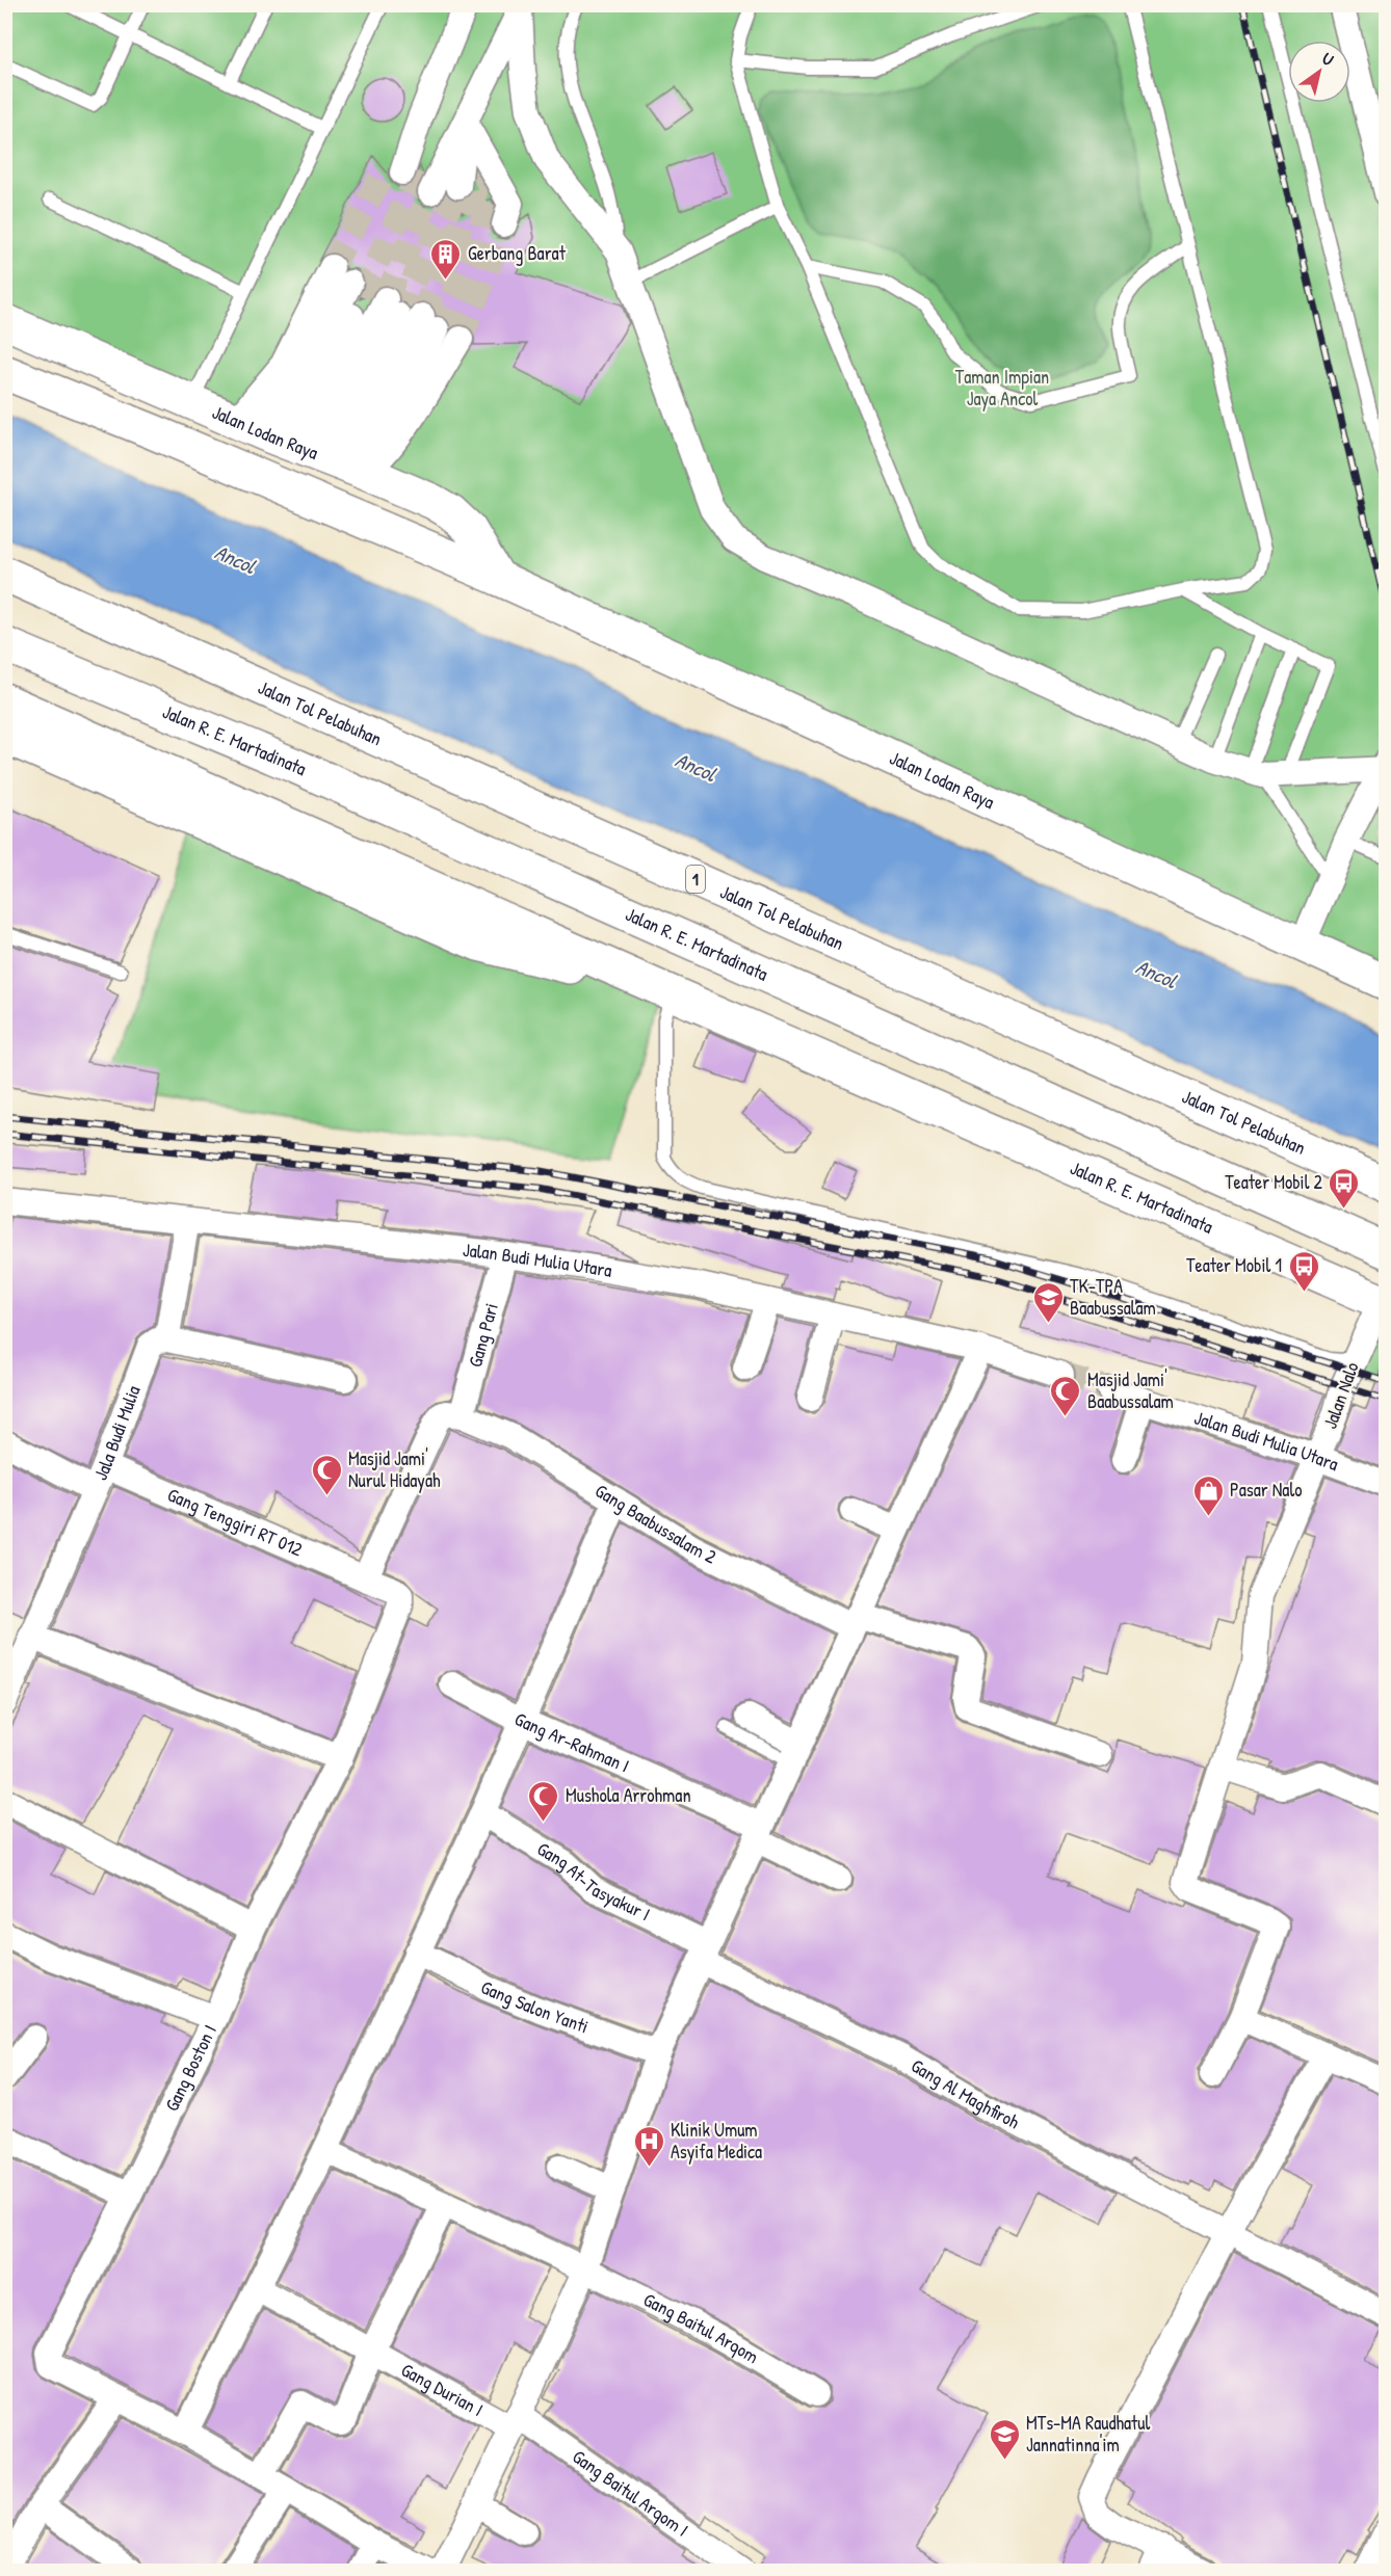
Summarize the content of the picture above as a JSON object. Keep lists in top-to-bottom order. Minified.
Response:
{"streets":{"main road":["Jalan Lodan Raya","Jalan Tol Pelabuhan","Jalan R. E. Martadinata","1"],"street":["Jalan Budi Mulia Utara","Gang Pari","Jalan Nalo","Jala Budi Mulia","Gang Tenggiri RT 012","Gang Baabussalam 2","Gang Ar-Rahman I","Gang At-Tasyakur I","Gang Salon Yanti","Gang Boston I","Gang Al Maghfiroh","Gang Baitul Arqom","Gang Durian I","Gang Baitul Arqom I"]},"crossings":[["Jalan R. E. Martadinata","Jalan Nalo"],["Jalan Budi Mulia Utara","Gang Pari"],["Jalan Budi Mulia Utara","Jalan Nalo"],["Gang Pari","Gang Baabussalam 2"],["Jala Budi Mulia","Gang Tenggiri RT 012"],["Gang Tenggiri RT 012","Gang Boston I"],["Gang At-Tasyakur I","Gang Al Maghfiroh"],["Gang Durian I","Gang Baitul Arqom I"]],"water":["Ancol"],"parks":["Taman Impian Jaya Ancol"],"places":{"building":["Gerbang Barat"],"bus stop":["Teater Mobil 2","Teater Mobil 1"],"school or university":["TK-TPA Baabussalam","MTs-MA Raudhatul Jannatinna'im"],"mosque":["Masjid Jami' Baabussalam","Masjid Jami' Nurul Hidayah","Mushola Arrohman"],"shop":["Pasar Nalo"],"hospital":["Klinik Umum Asyifa Medica"]},"north":"top right"}
